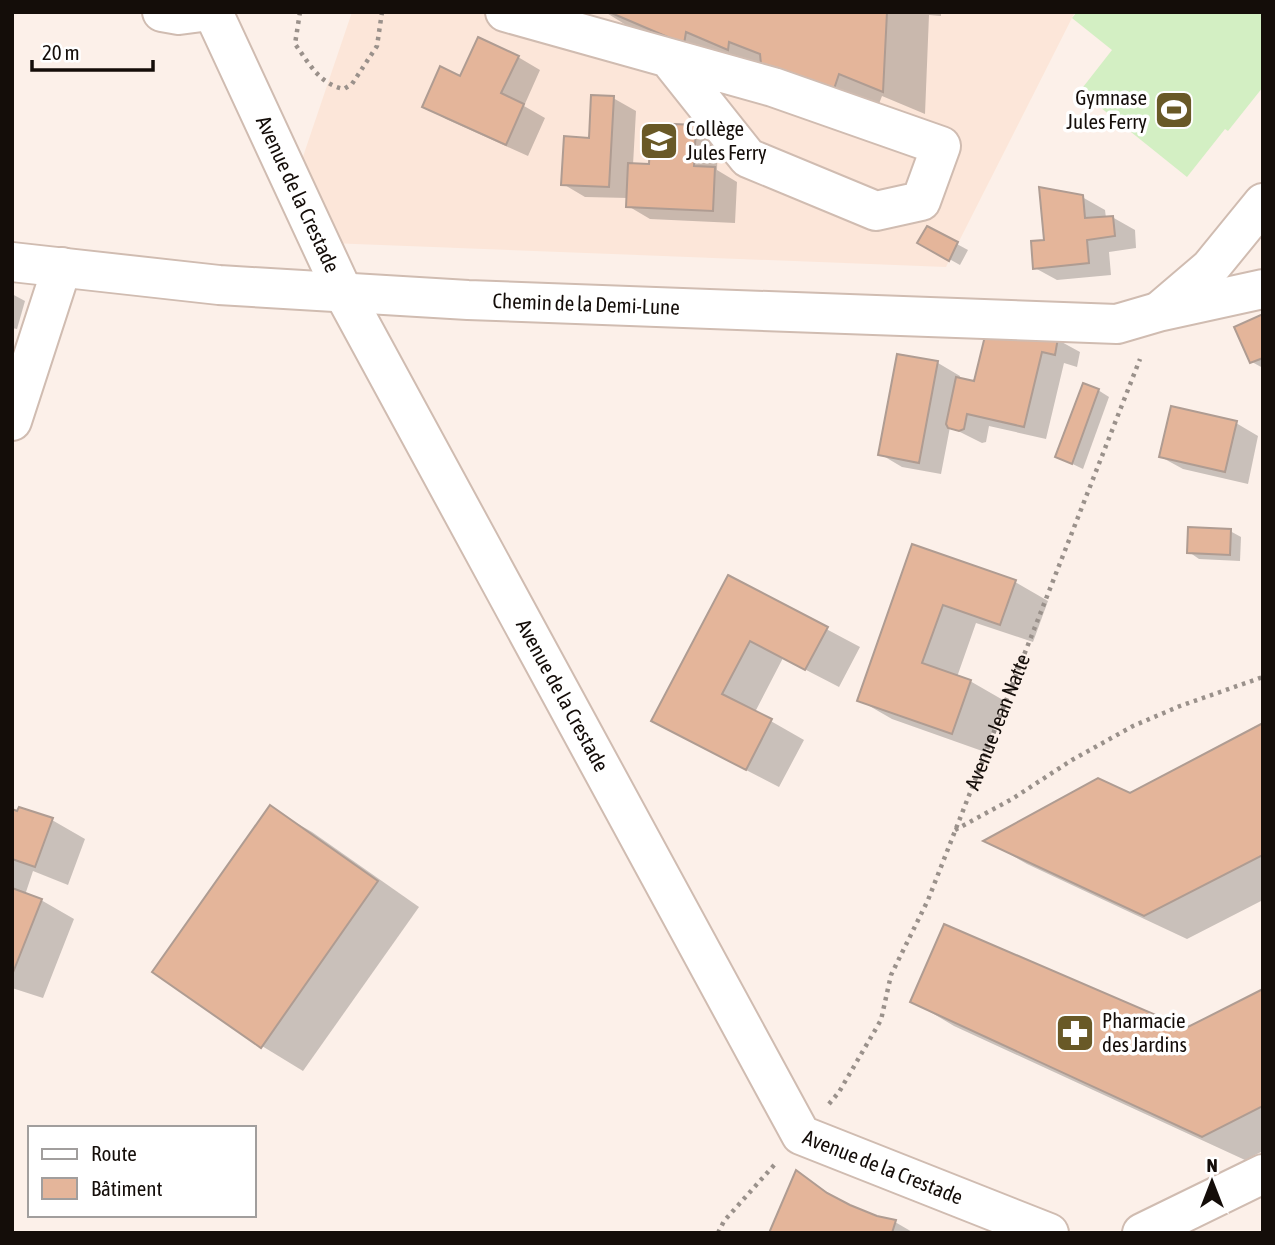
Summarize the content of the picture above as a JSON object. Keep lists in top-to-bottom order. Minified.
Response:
{"streets":{"street":["Avenue de la Crestade","Chemin de la Demi-Lune"],"path":["Avenue Jean Natte"]},"crossings":[["Avenue de la Crestade","Chemin de la Demi-Lune"],["Avenue de la Crestade","Avenue Jean Natte"],["Chemin de la Demi-Lune","Avenue Jean Natte"]],"places":{"sports":["Gymnase Jules Ferry"],"school or university":["Collège Jules Ferry"],"pharmacy":["Pharmacie des Jardins"]},"legend":["Route","Bâtiment"],"scale_bar":"20 m","north":"top"}
